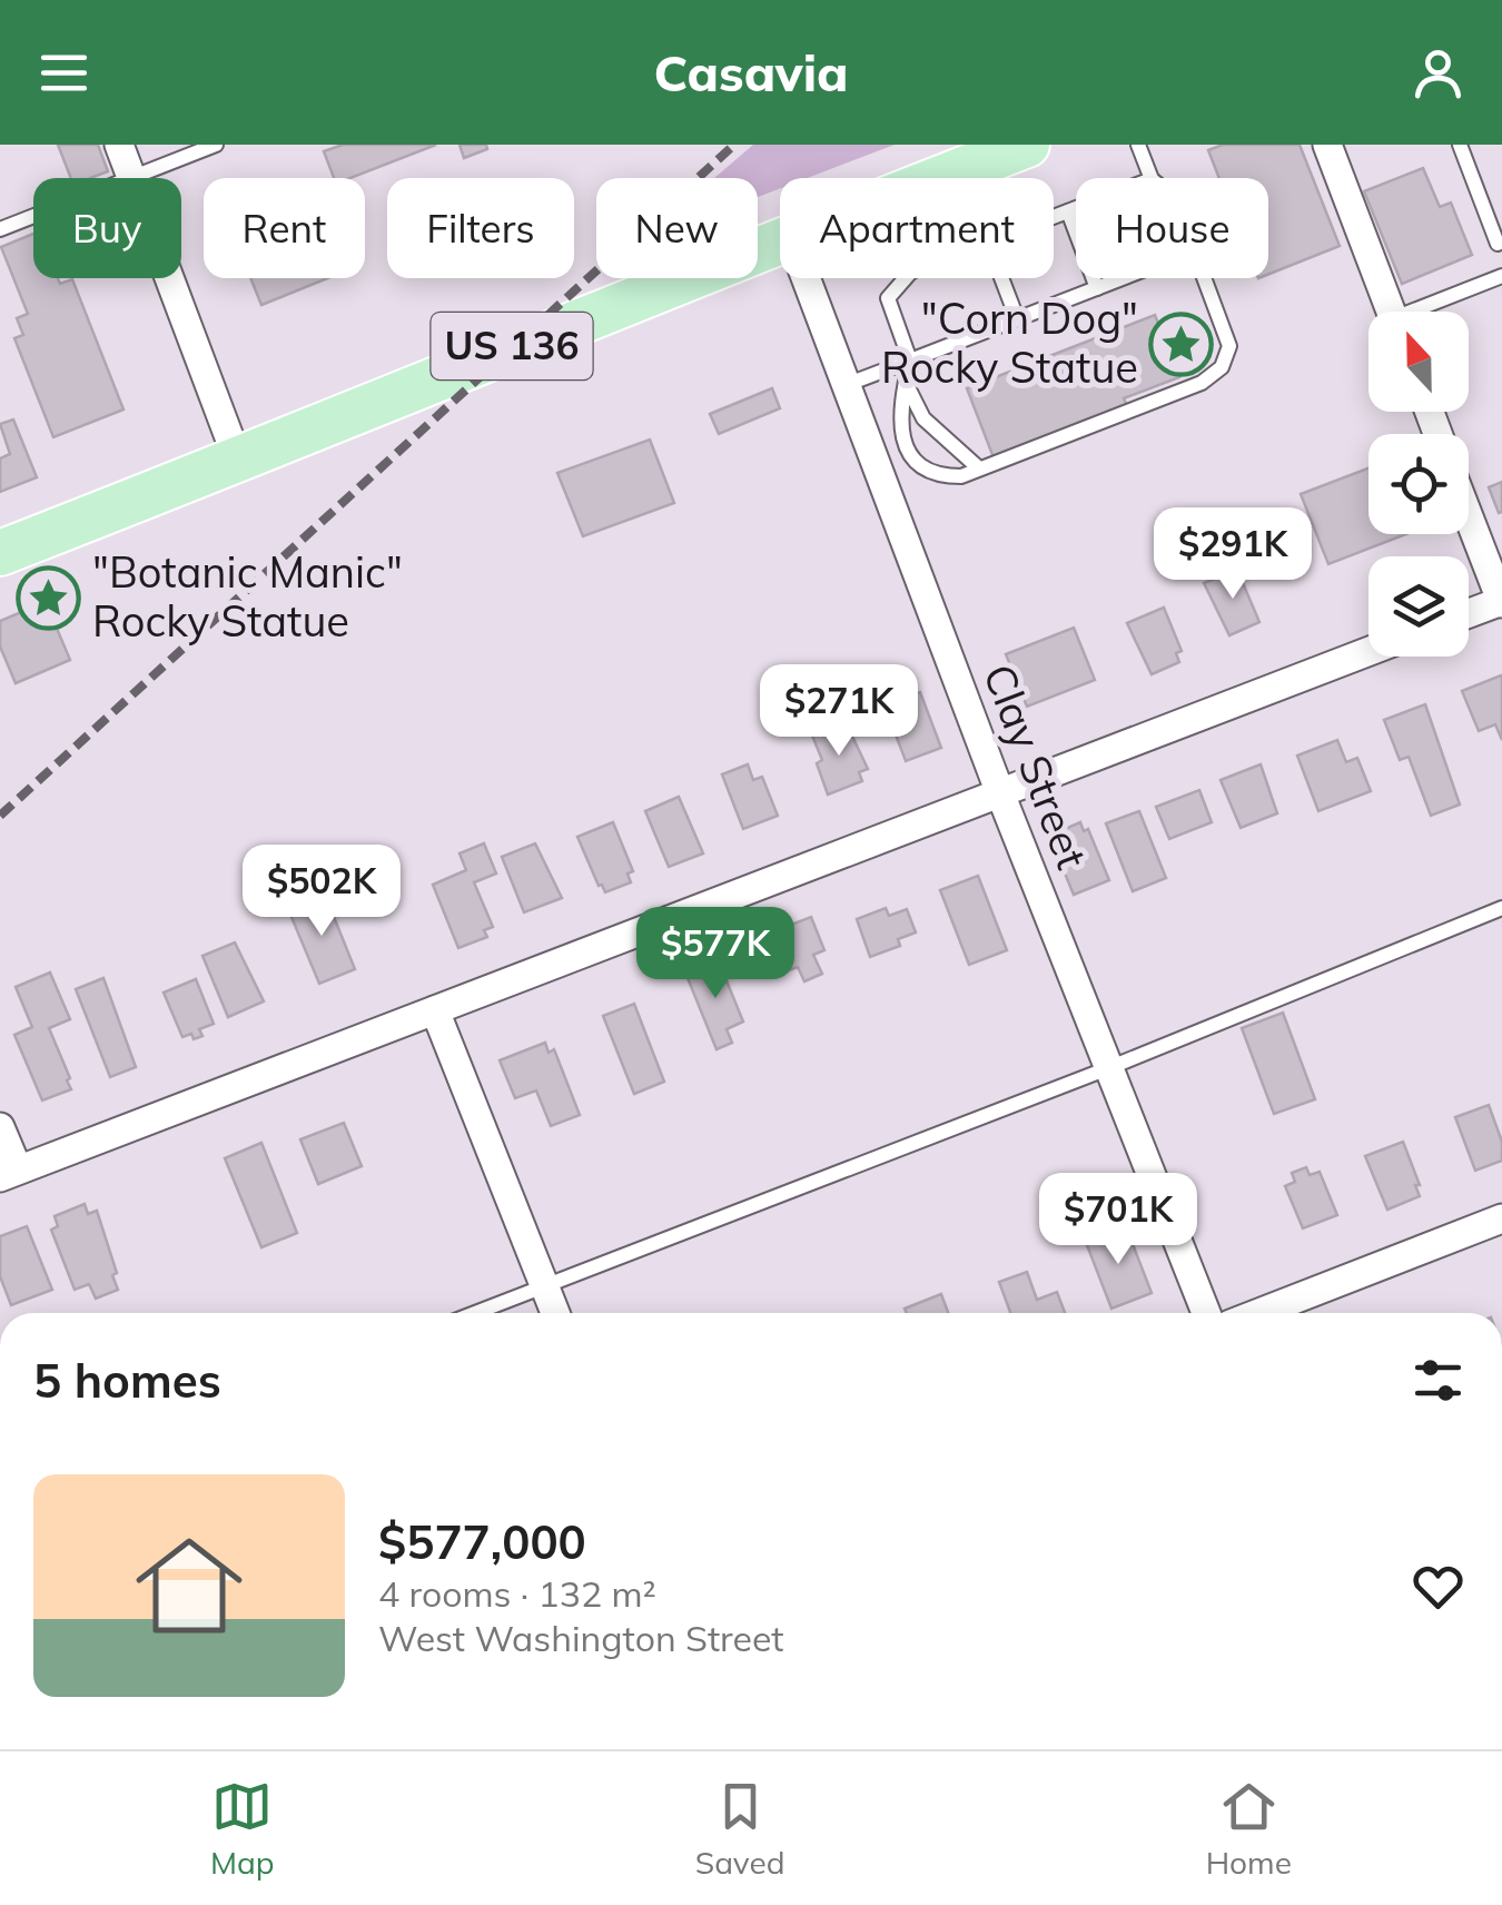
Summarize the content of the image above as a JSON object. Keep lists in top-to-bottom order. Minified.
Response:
{"streets":{"main road":["US 136"],"street":["Clay Street"]},"places":{"place":["\"Corn Dog\" Rocky Statue","\"Botanic Manic\" Rocky Statue"]},"north":"top","page":{"header":"Casavia","chip":["Buy","Rent","Filters","New","Apartment","House"],"price":["$291K","$271K","$502K","$577K","$701K"],"heading":"5 homes","list":[{"name":"$577,000","note":"4 rooms · 132 m² · West Washington Street"}],"tabs":["Map","Saved","Home"]}}
